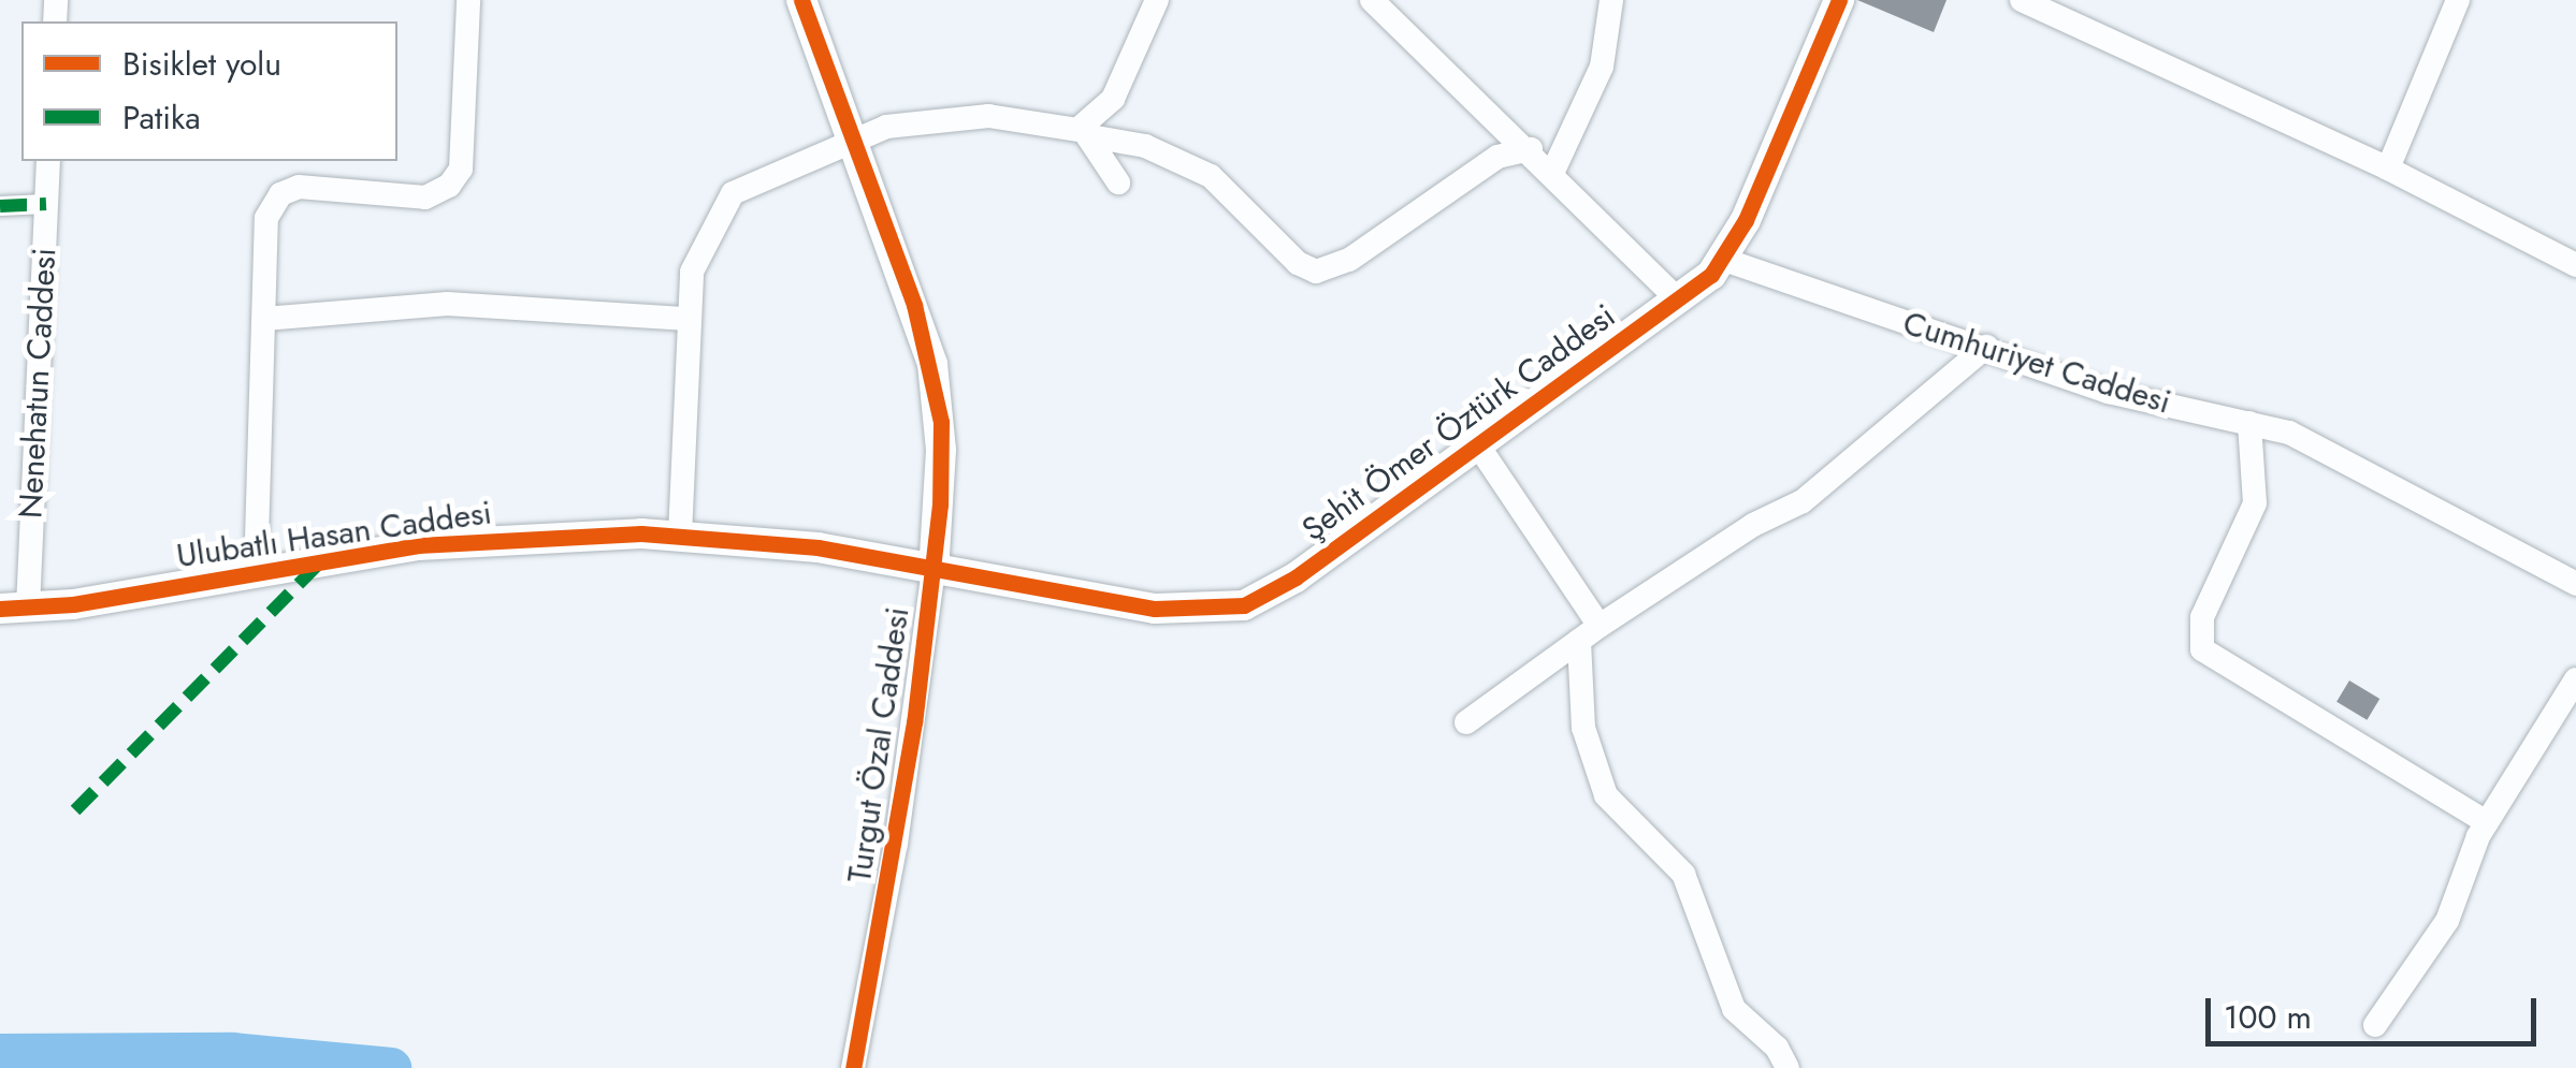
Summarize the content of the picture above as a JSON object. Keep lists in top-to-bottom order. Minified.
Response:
{"streets":{"street":["Cumhuriyet Caddesi","Nenehatun Caddesi","Şehit Ömer Öztürk Caddesi","Ulubatlı Hasan Caddesi","Turgut Özal Caddesi"]},"crossings":[["Cumhuriyet Caddesi","Şehit Ömer Öztürk Caddesi"],["Nenehatun Caddesi","Ulubatlı Hasan Caddesi"],["Şehit Ömer Öztürk Caddesi","Ulubatlı Hasan Caddesi"],["Şehit Ömer Öztürk Caddesi","Turgut Özal Caddesi"],["Ulubatlı Hasan Caddesi","Turgut Özal Caddesi"]],"legend":["Bisiklet yolu","Patika"],"scale_bar":"100 m"}
